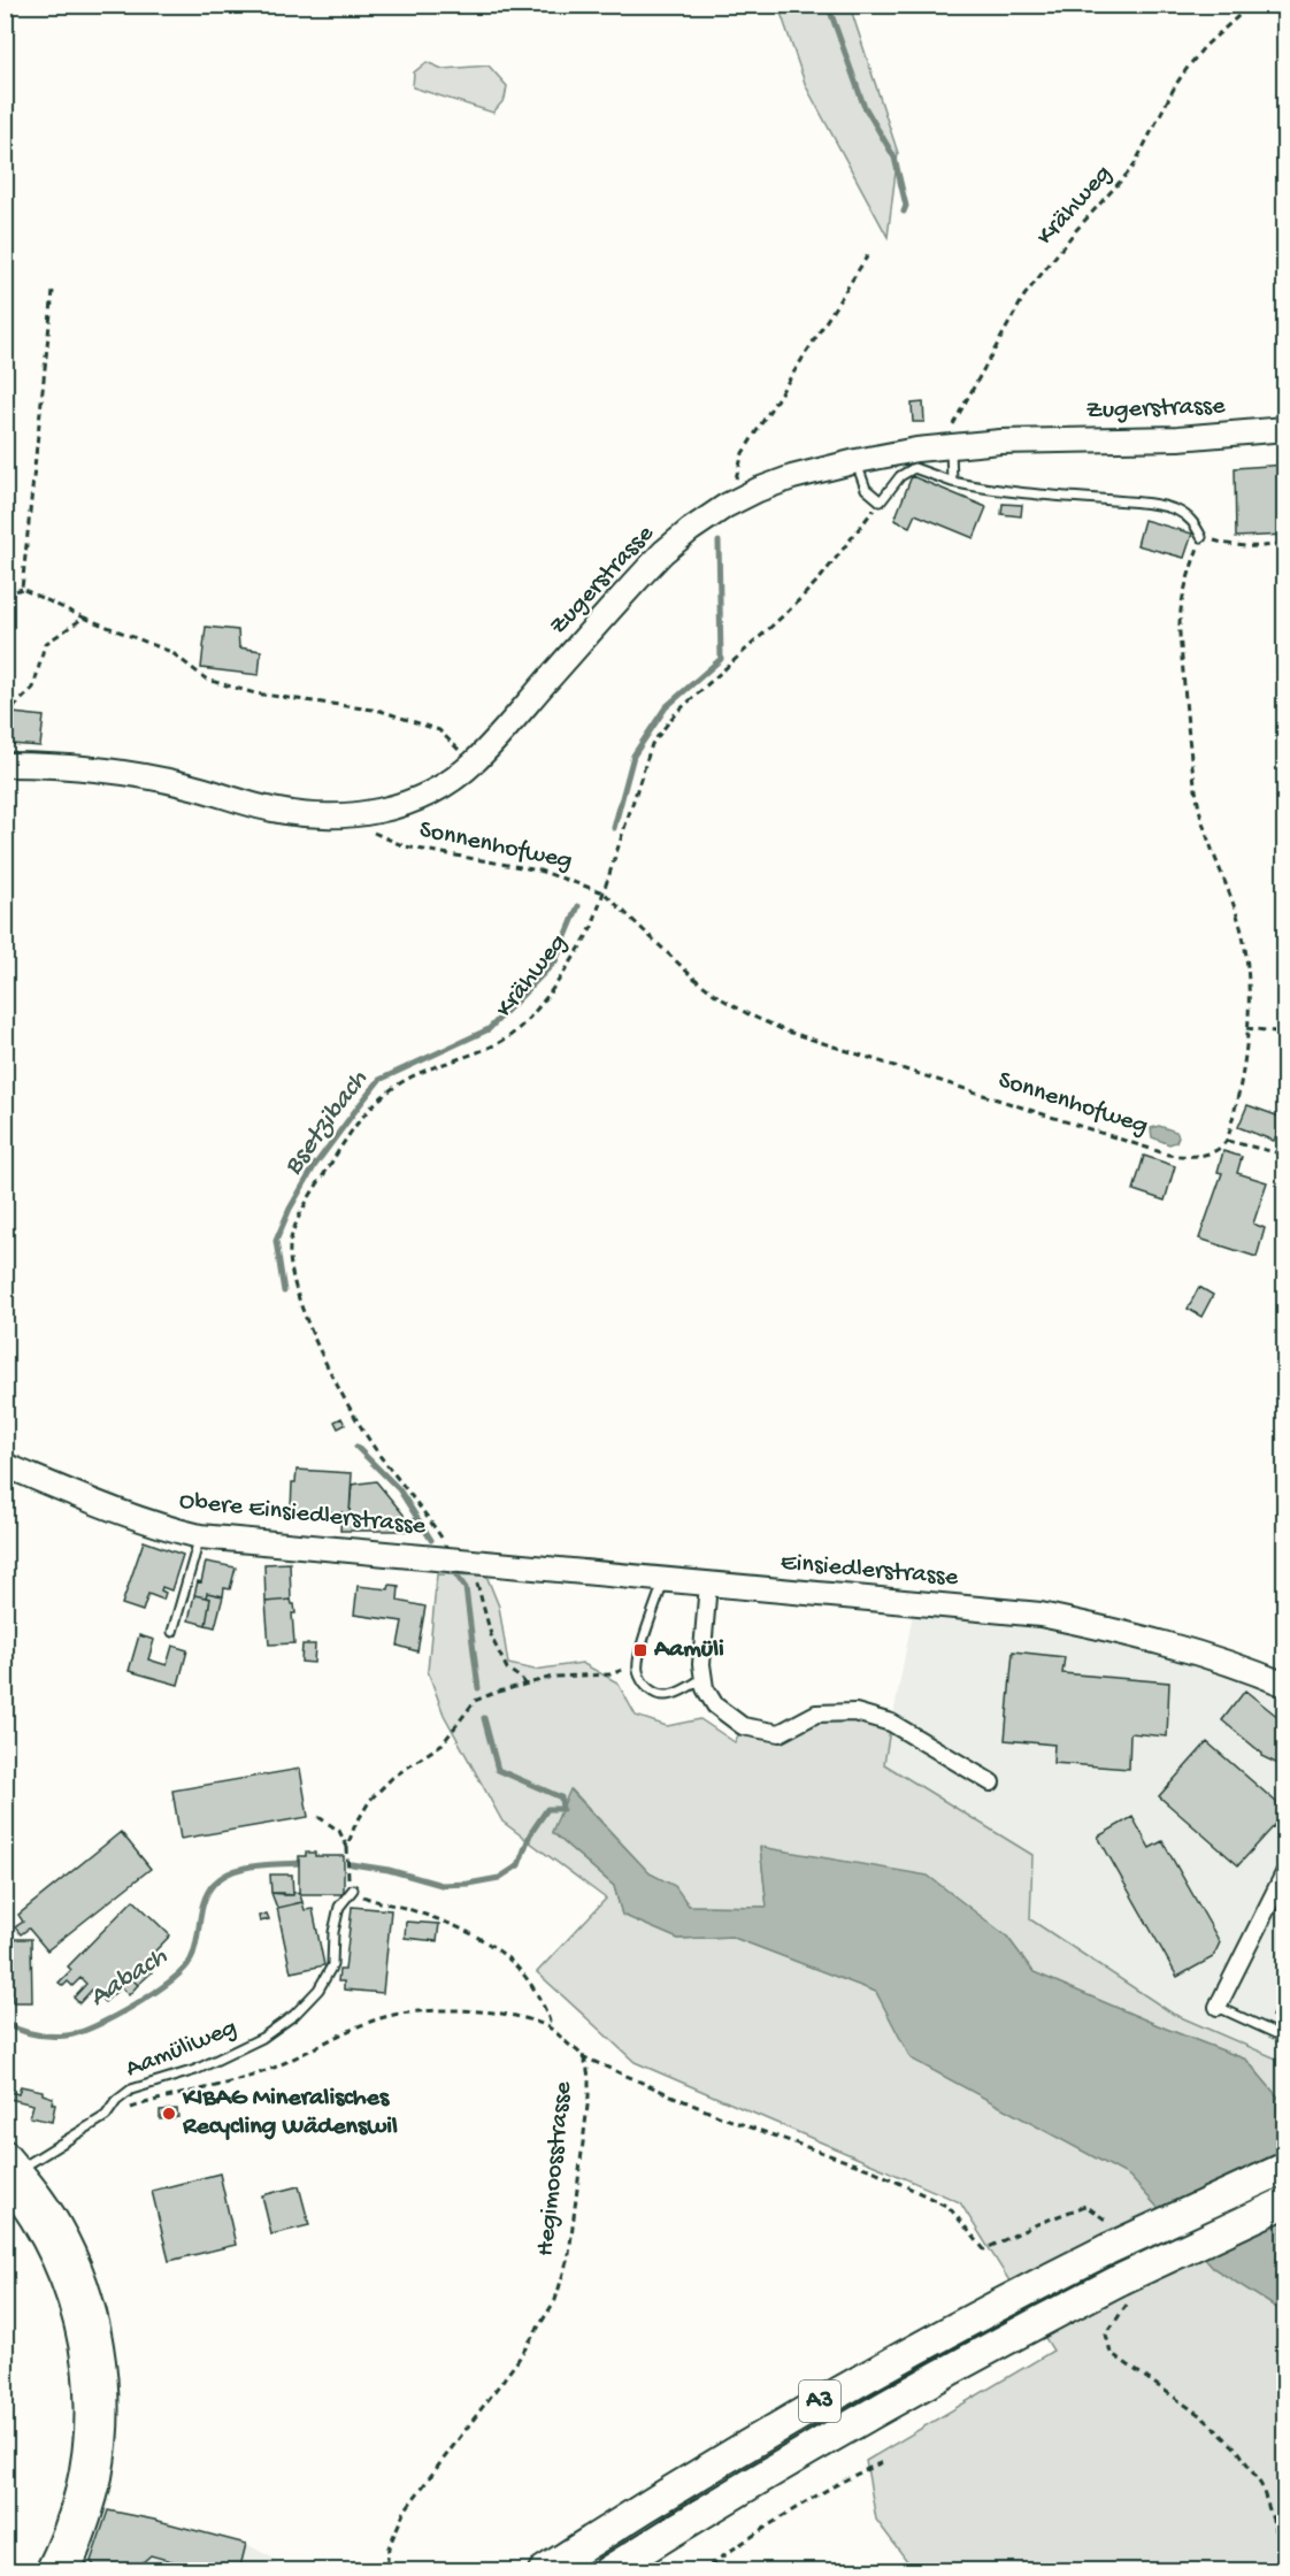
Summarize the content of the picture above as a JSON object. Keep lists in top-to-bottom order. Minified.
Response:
{"streets":{"highway":["A3"],"main road":["Zugerstrasse","Obere Einsiedlerstrasse","Einsiedlerstrasse"],"lane":["Aamüliweg"],"path":["Krähweg","Sonnenhofweg","Hegimoosstrasse"]},"crossings":[["Krähweg","Zugerstrasse"],["Krähweg","Sonnenhofweg"],["Zugerstrasse","Sonnenhofweg"],["Obere Einsiedlerstrasse","Einsiedlerstrasse"],["Aamüliweg","Hegimoosstrasse"]],"water":["Bsetzibach","Aabach"],"places":{"transit":["Aamüli"],"other":["KIBAG Mineralisches Recycling Wädenswil"]}}
